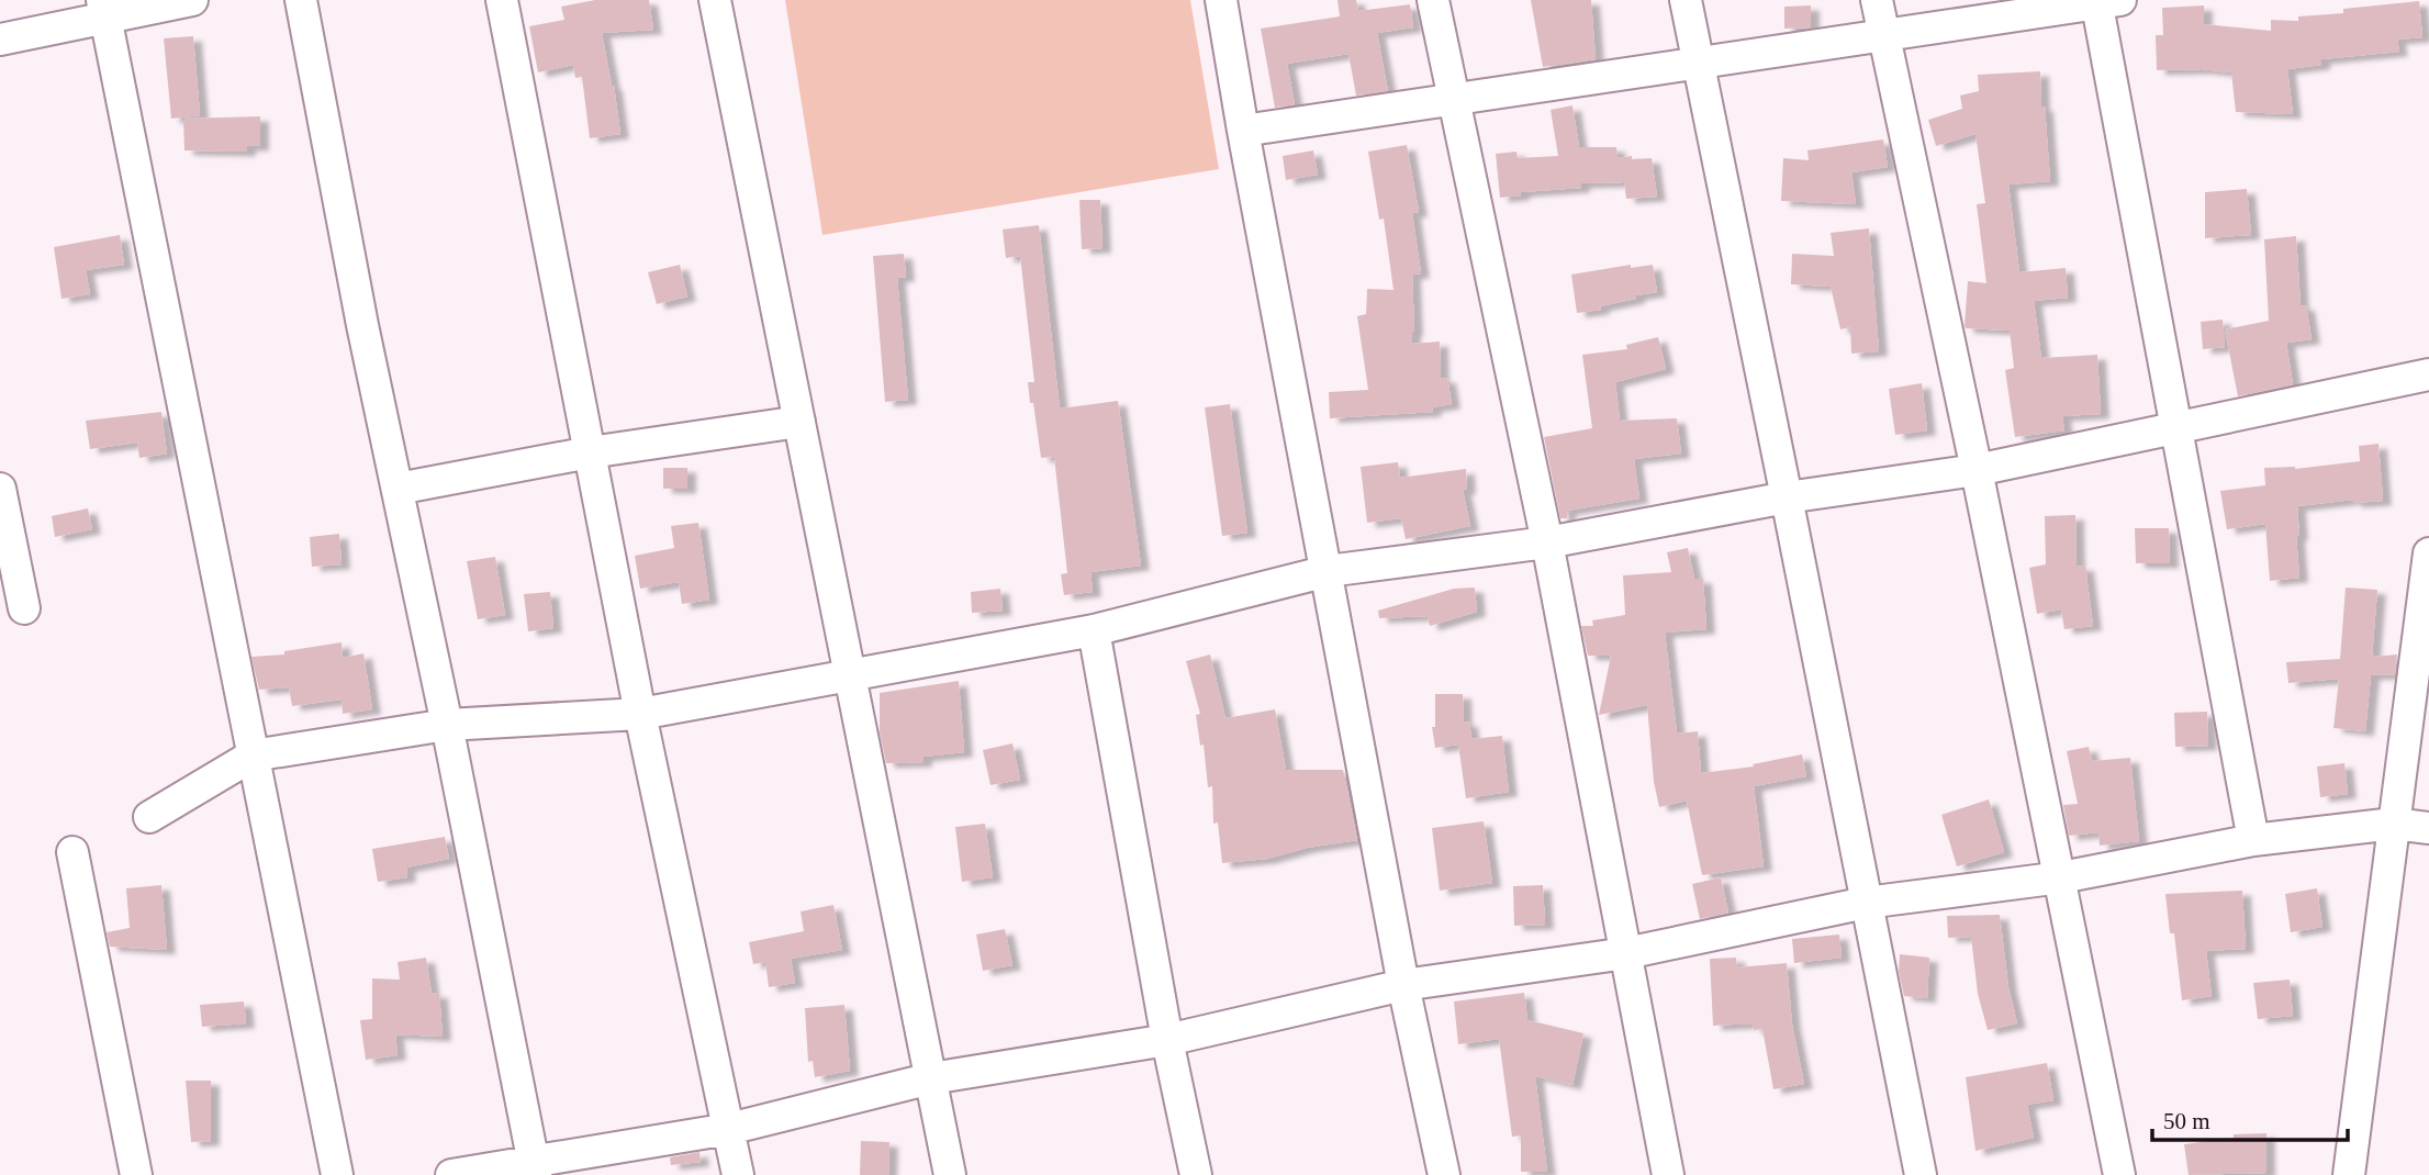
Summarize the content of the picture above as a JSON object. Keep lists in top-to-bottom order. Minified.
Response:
{"scale_bar":"50 m"}
